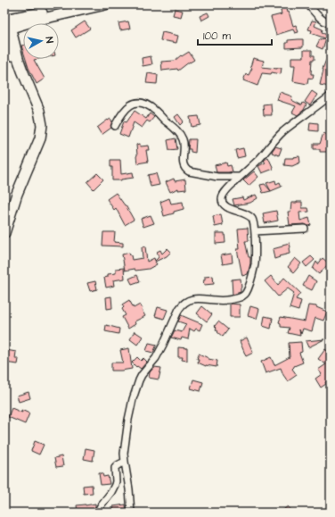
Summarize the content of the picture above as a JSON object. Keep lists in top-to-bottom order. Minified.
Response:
{"scale_bar":"100 m","north":"right"}
